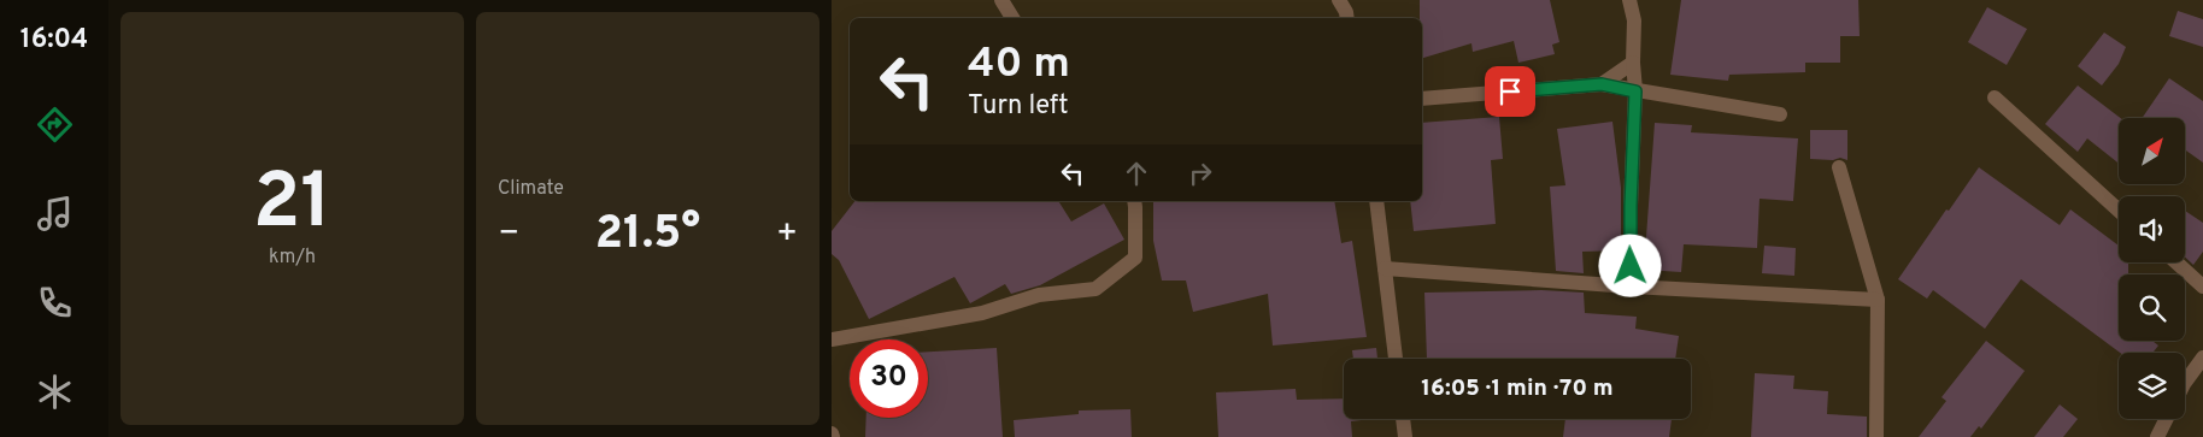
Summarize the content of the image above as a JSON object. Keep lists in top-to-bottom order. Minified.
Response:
{"north":"top right","page":{"tabs":"16:04","tile":[["21","km/h"],"Climate"],"turn":["40 m","Turn left"],"heat":["−","21.5°","+"],"limit":"30","trip":"16:05 · 1 min · 70 m"}}
